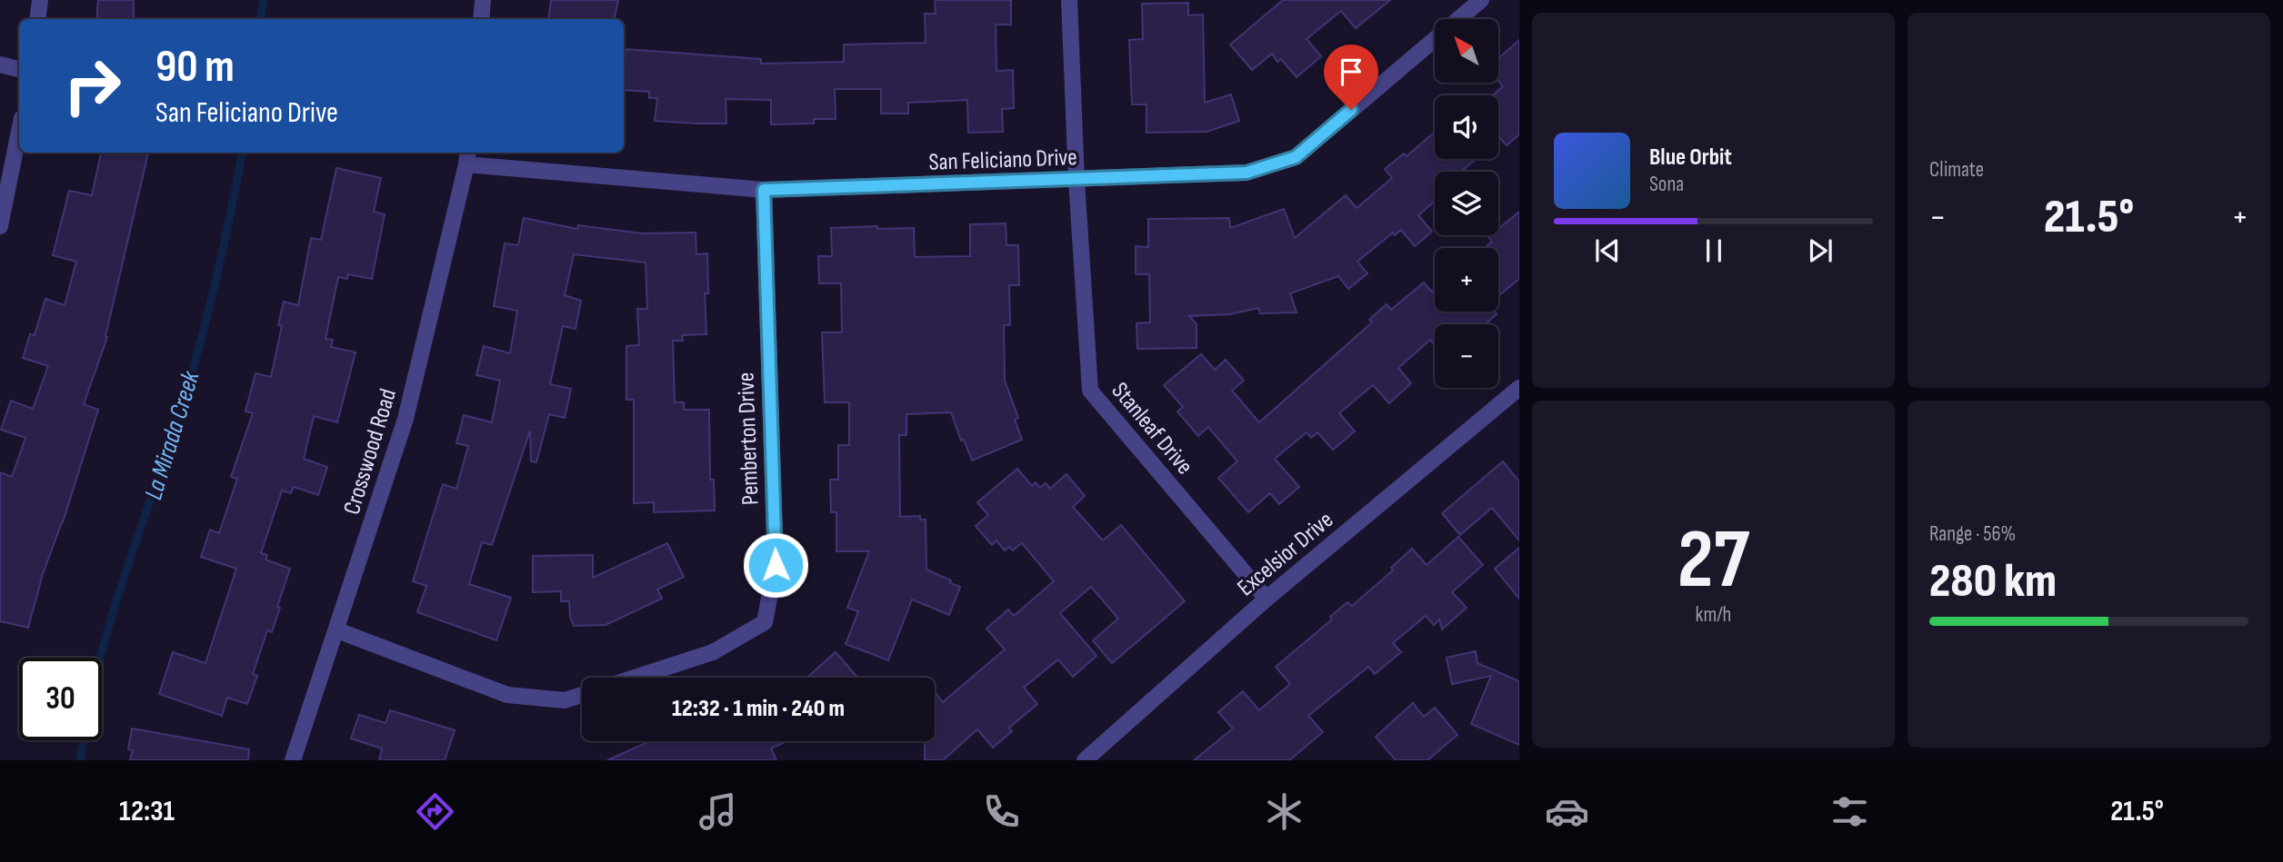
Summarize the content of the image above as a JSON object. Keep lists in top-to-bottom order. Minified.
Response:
{"streets":{"street":["San Feliciano Drive","Stanleaf Drive","Pemberton Drive","Crosswood Road","Excelsior Drive"]},"crossings":[["San Feliciano Drive","Stanleaf Drive"],["San Feliciano Drive","Pemberton Drive"],["San Feliciano Drive","Crosswood Road"],["Stanleaf Drive","Excelsior Drive"]],"water":["La Mirada Creek"],"north":"top left","page":{"tile":["Climate",["27","km/h"],["Range · 56%","280 km"]],"map_buttons":["+","−"],"turn":["90 m","San Feliciano Drive"],"song":["Blue Orbit","Sona"],"heat":["−","21.5°","+"],"limit":"30","trip":"12:32 · 1 min · 240 m","tabs":["12:31","21.5°"]}}
